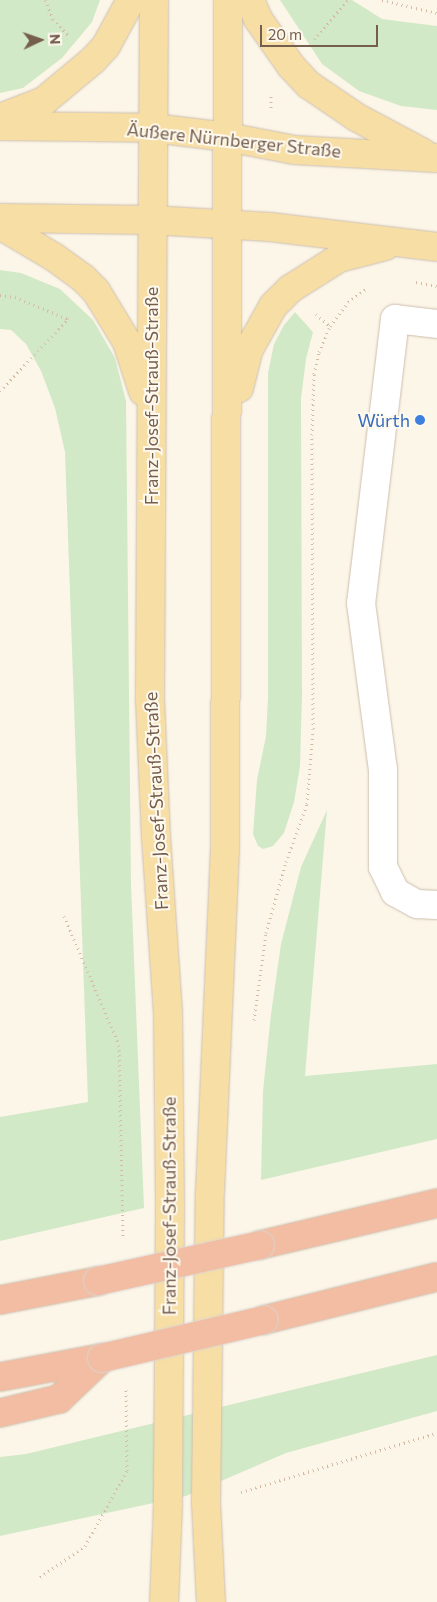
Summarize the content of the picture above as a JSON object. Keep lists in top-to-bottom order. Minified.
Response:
{"streets":{"main road":["Äußere Nürnberger Straße","Franz-Josef-Strauß-Straße"]},"crossings":[["Äußere Nürnberger Straße","Franz-Josef-Strauß-Straße"]],"places":["Würth"],"scale_bar":"20 m","north":"right"}
